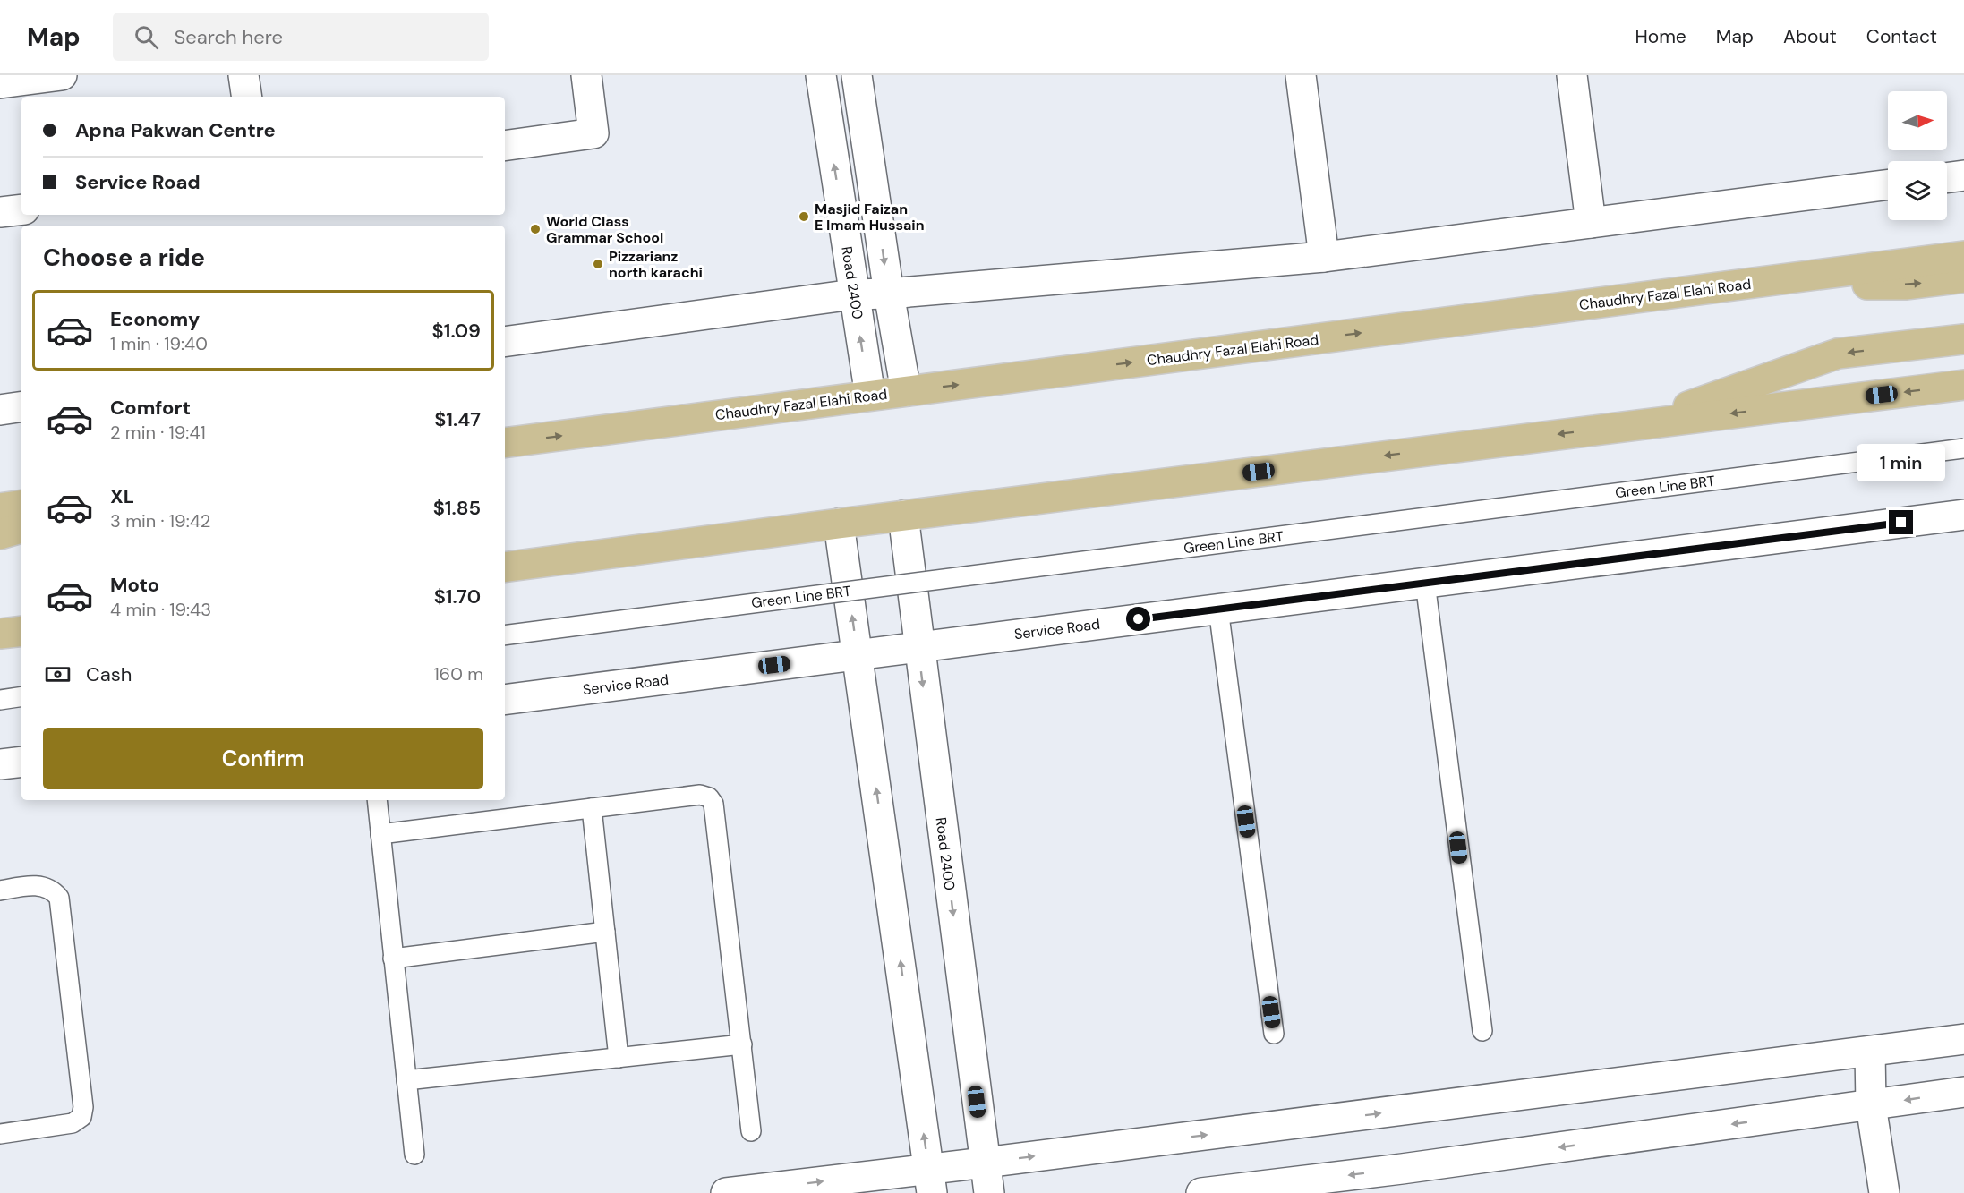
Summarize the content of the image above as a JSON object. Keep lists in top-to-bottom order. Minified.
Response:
{"streets":{"main road":["Chaudhry Fazal Elahi Road"],"street":["Road 2400","Service Road"],"lane":["Green Line BRT"]},"crossings":[["Road 2400","Chaudhry Fazal Elahi Road"],["Road 2400","Service Road"]],"places":["Masjid Faizan E Imam Hussain","World Class Grammar School","Pizzarianz north karachi"],"north":"right","page":{"header":"Map","search":"Search here","nav":["Home","Map","About","Contact"],"banner":["Apna Pakwan Centre","Service Road"],"heading":"Choose a ride","list":[{"name":"Economy","note":"1 min · 19:40","value":"$1.09"},{"name":"Comfort","note":"2 min · 19:41","value":"$1.47"},{"name":"XL","note":"3 min · 19:42","value":"$1.85"},{"name":"Moto","note":"4 min · 19:43","value":"$1.70"}],"bubble":"1 min","pay":["Cash","160 m"],"buttons":"Confirm"}}
